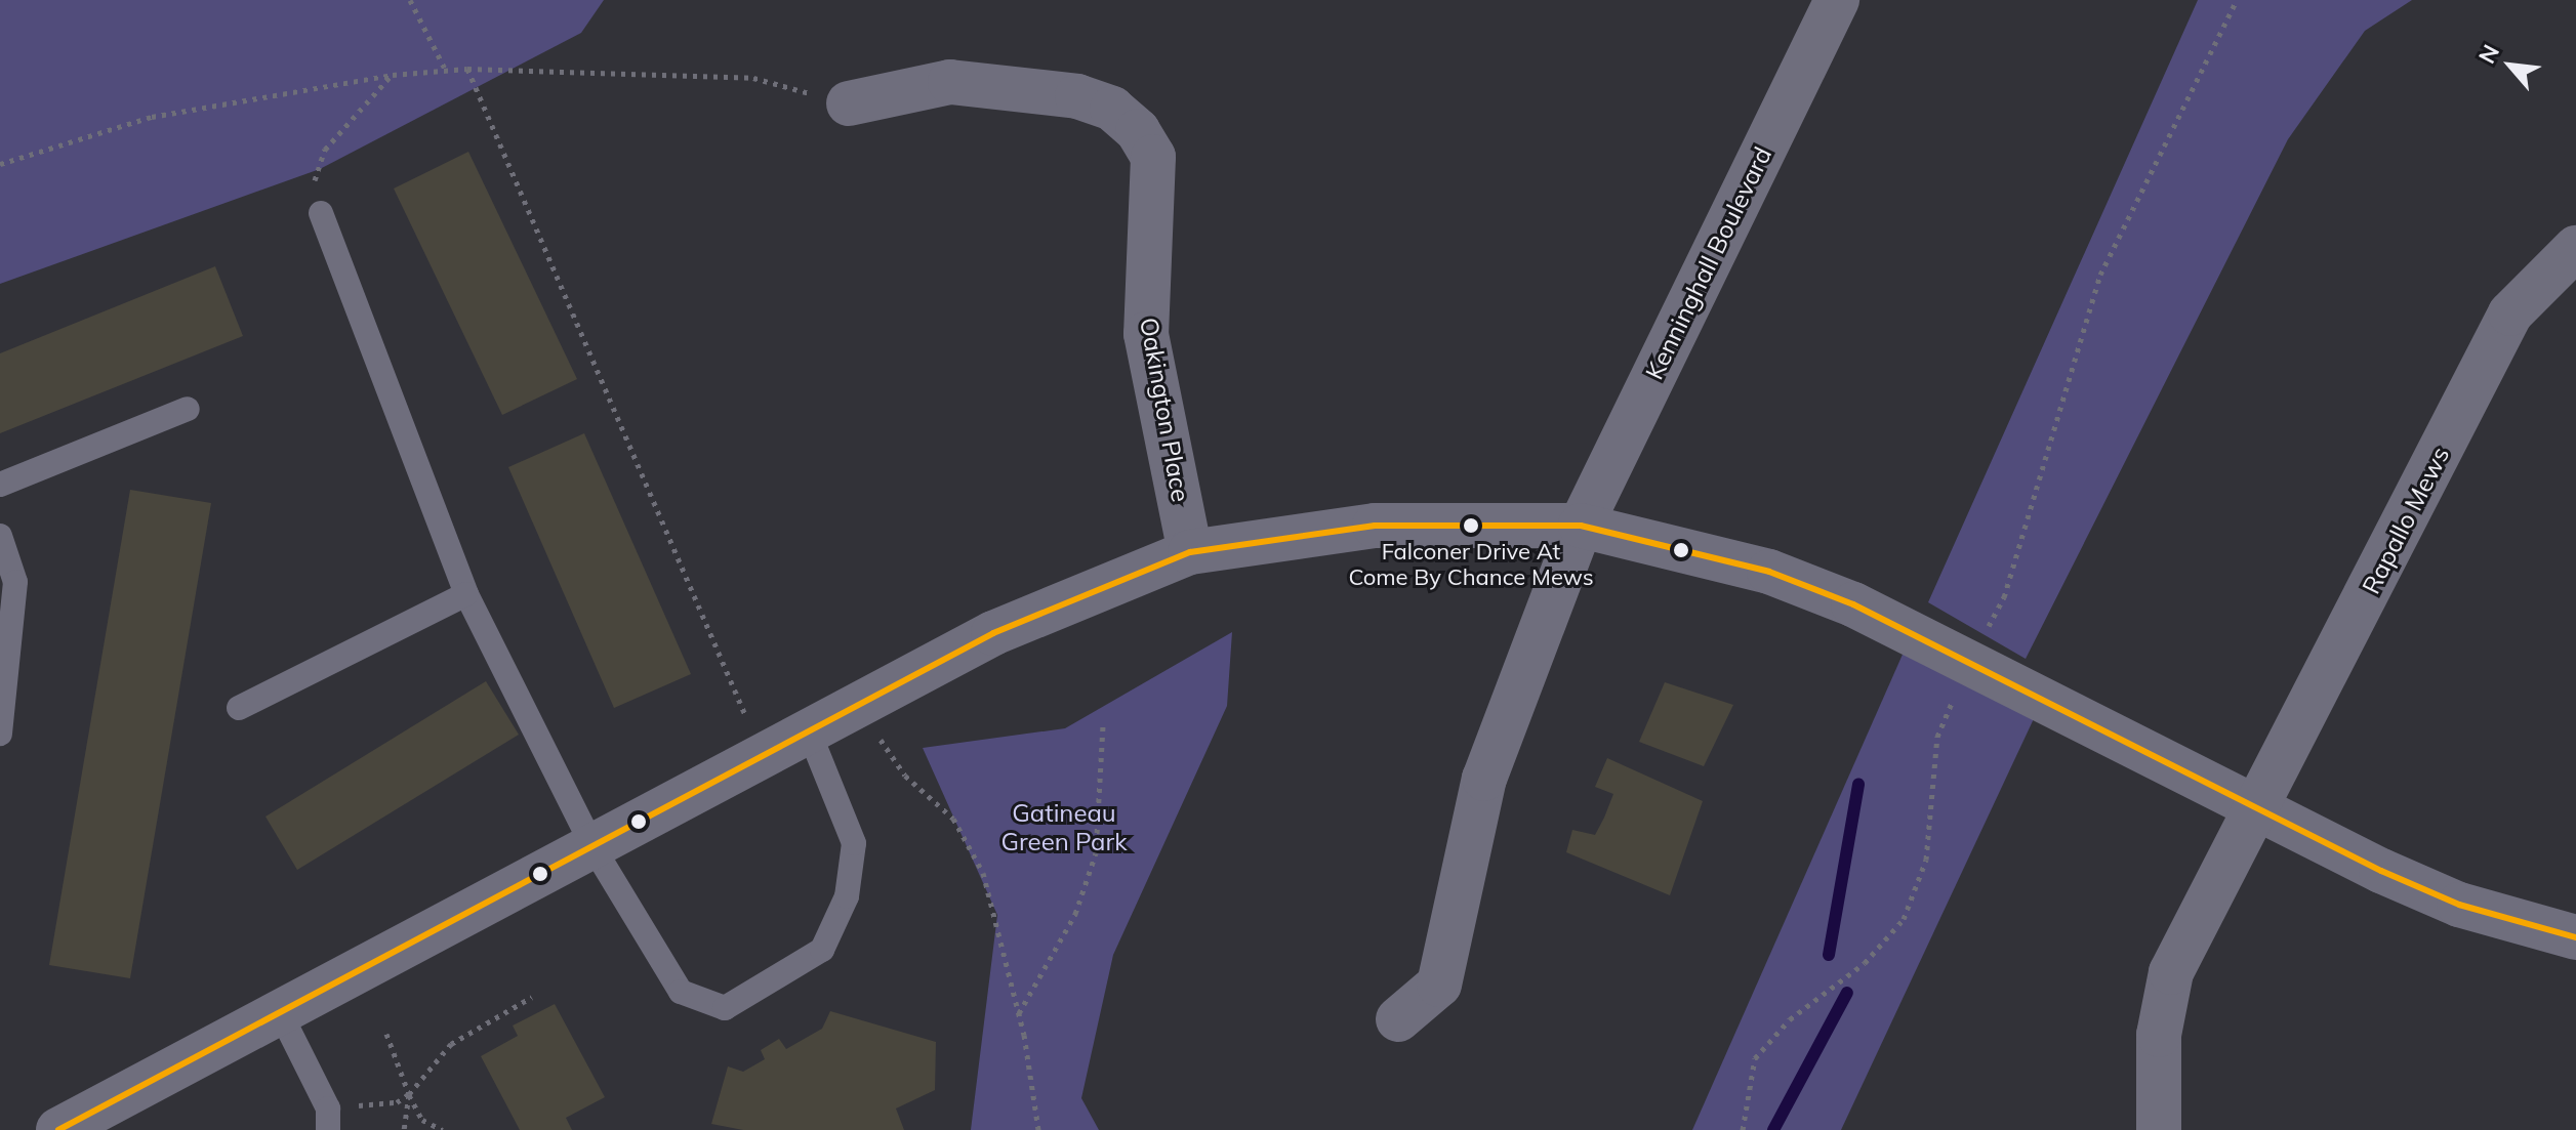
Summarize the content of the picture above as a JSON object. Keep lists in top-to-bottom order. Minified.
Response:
{"streets":{"street":["Kenninghall Boulevard","Oakington Place","Rapallo Mews"]},"parks":["Gatineau Green Park"],"places":["Falconer Drive At Come By Chance Mews"],"north":"top left"}
